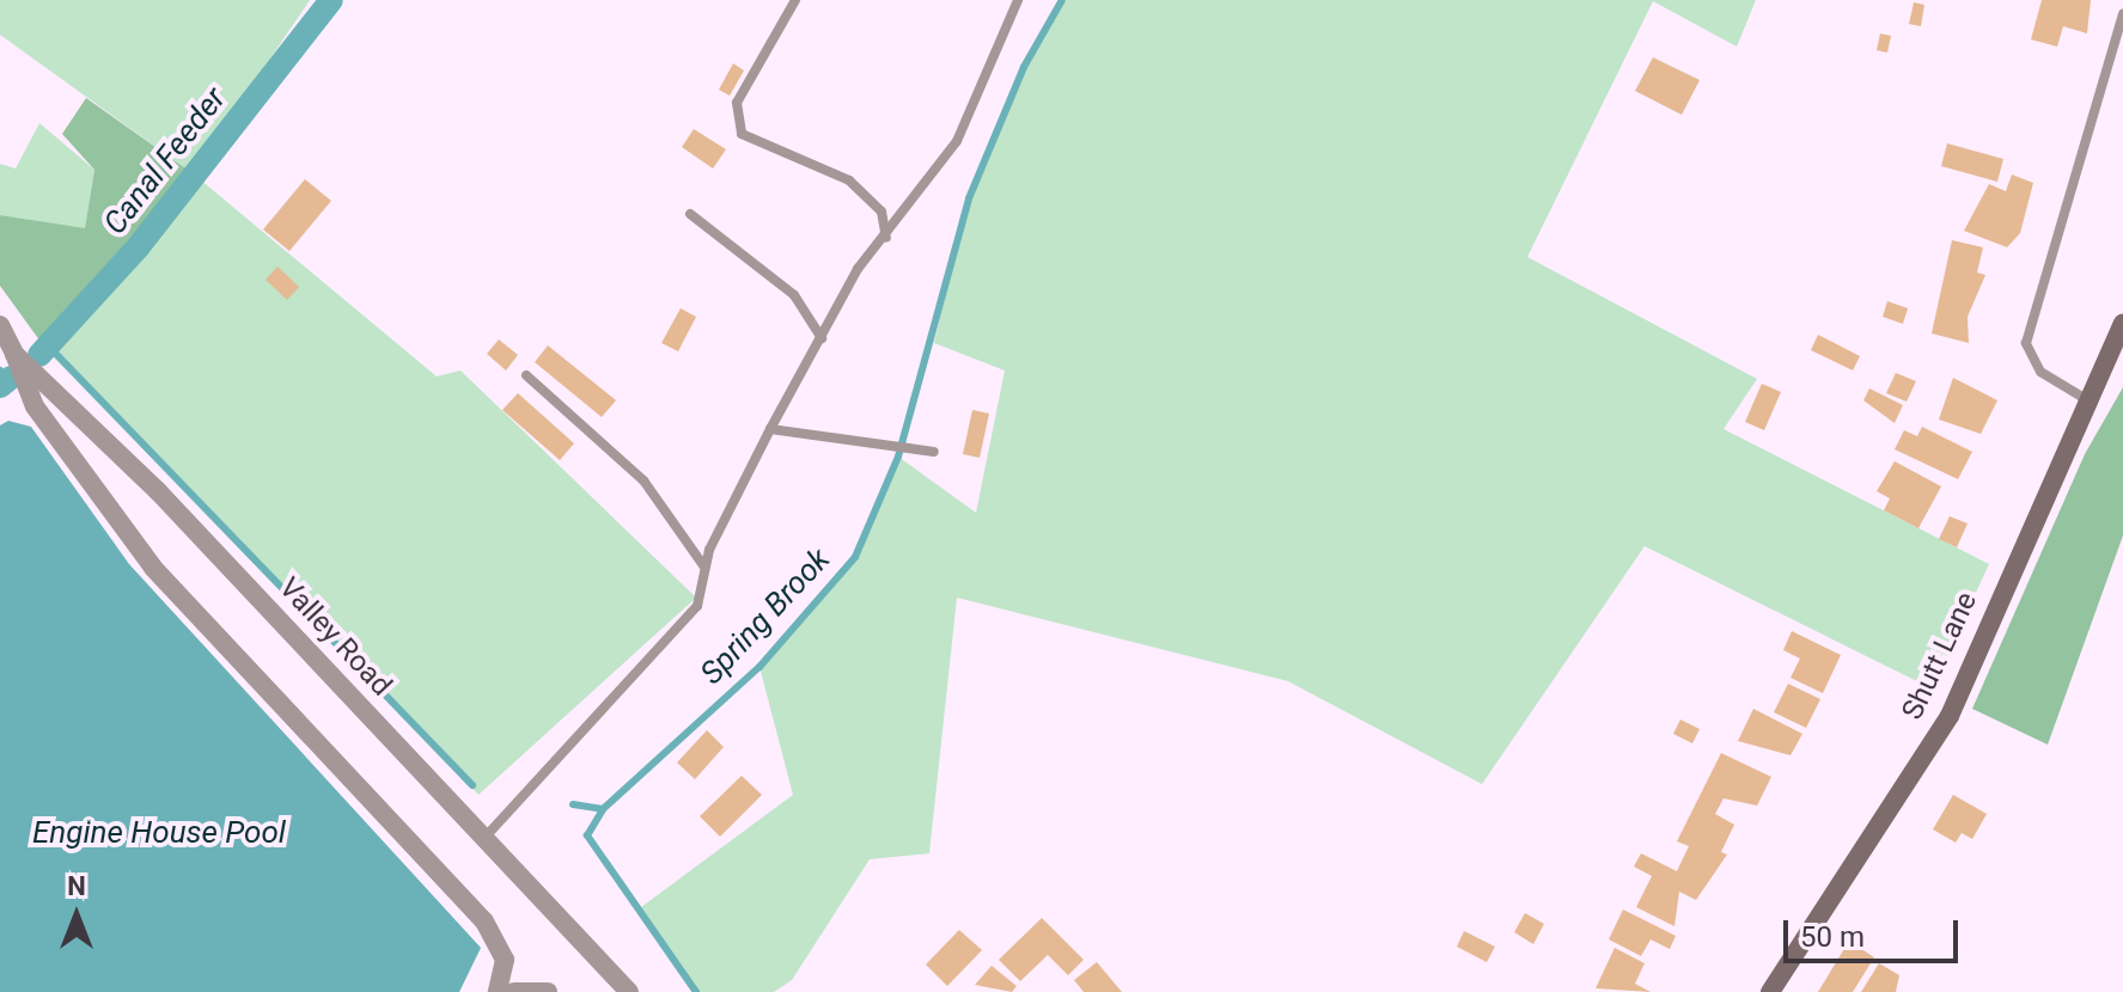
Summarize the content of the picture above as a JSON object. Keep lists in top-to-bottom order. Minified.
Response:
{"streets":{"main road":["Shutt Lane"],"street":["Valley Road"]},"water":["Canal Feeder","Spring Brook","Engine House Pool"],"scale_bar":"50 m","north":"top"}
